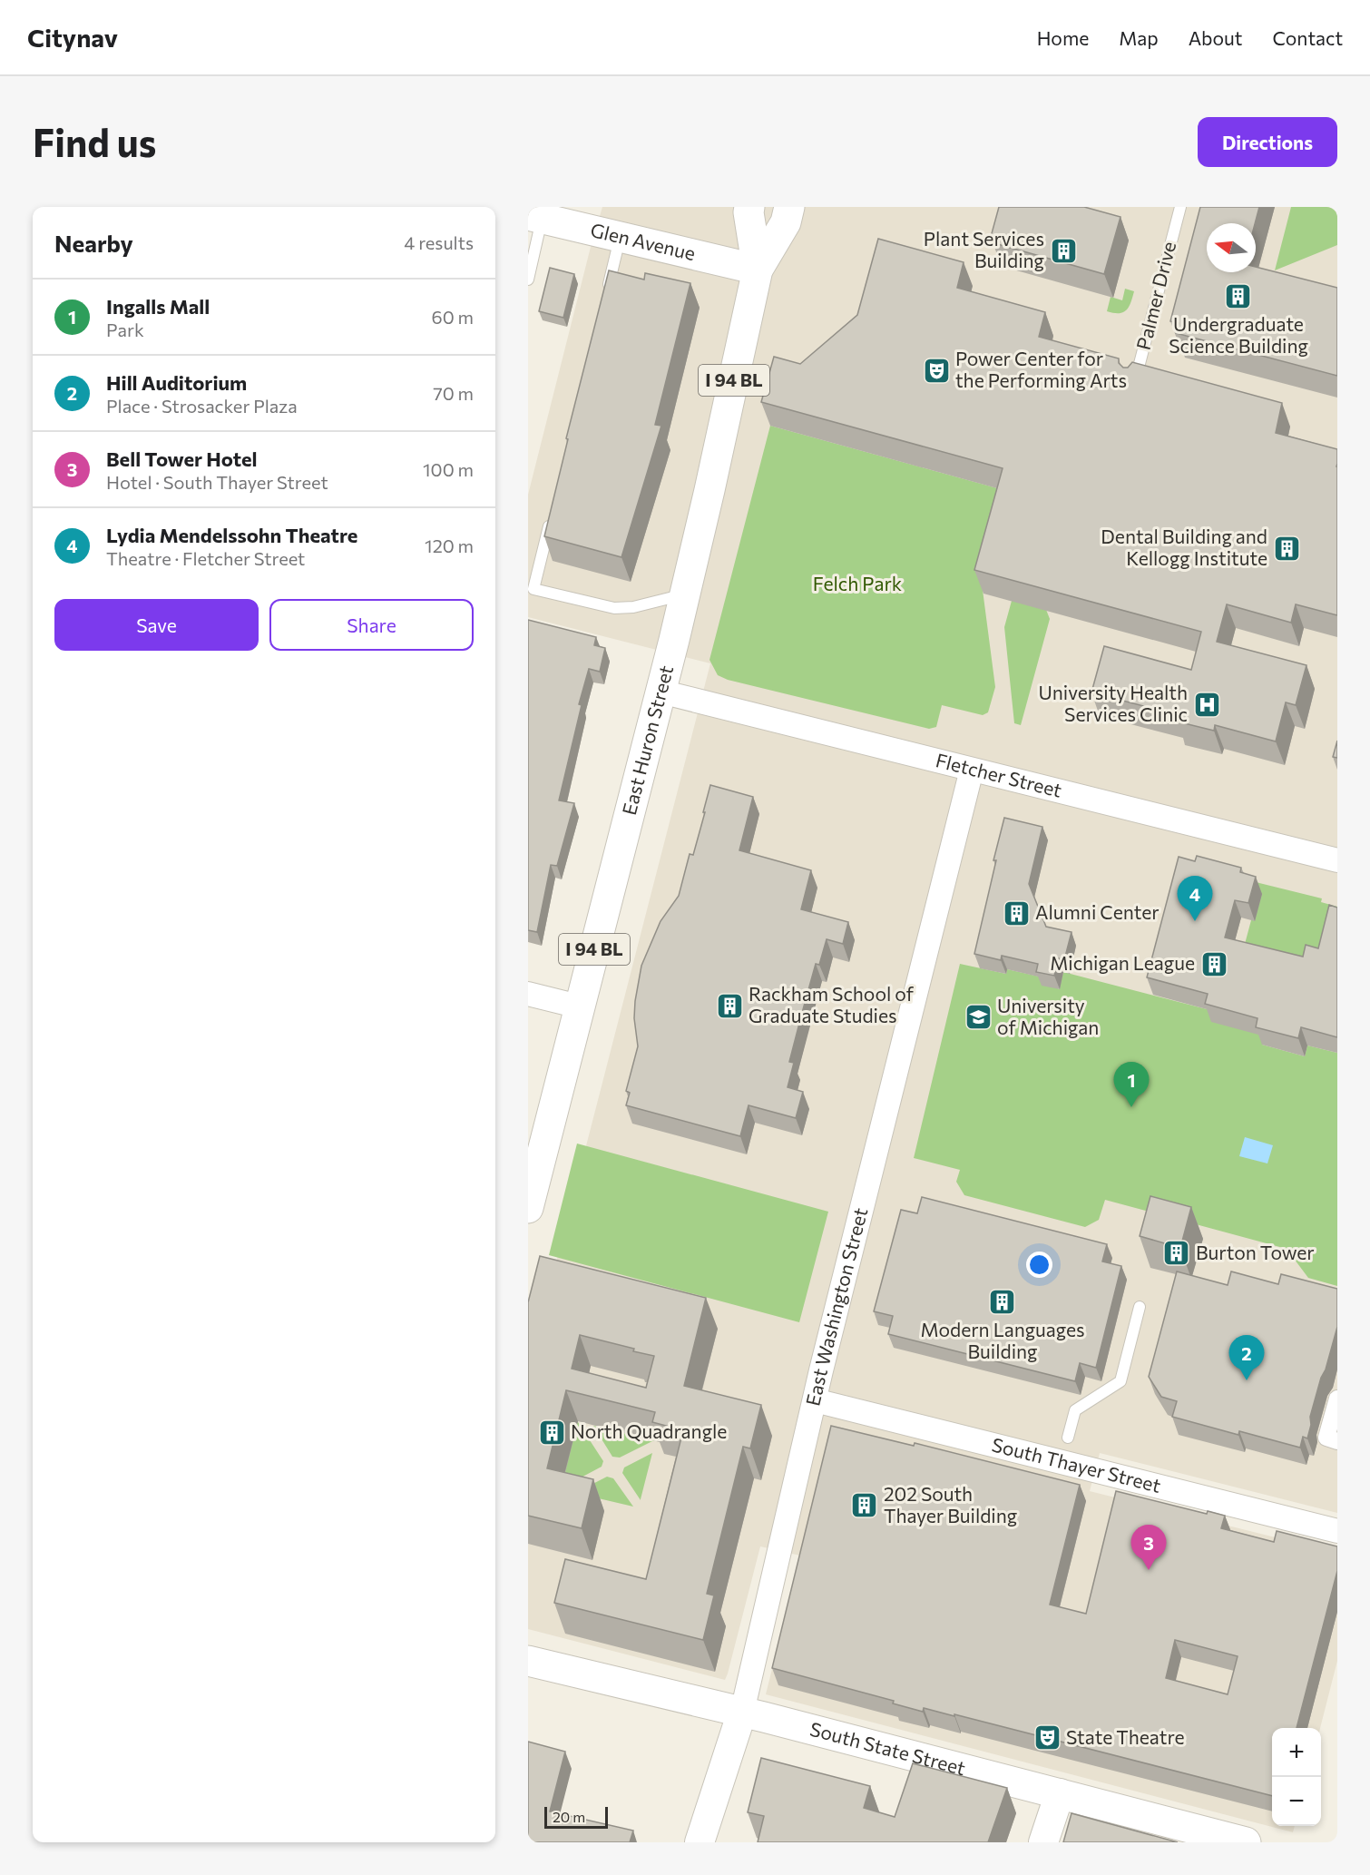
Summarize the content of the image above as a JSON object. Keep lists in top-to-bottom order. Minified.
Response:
{"streets":{"main road":["Glen Avenue","I 94 BL","East Huron Street","South State Street"],"street":["Fletcher Street","East Washington Street","South Thayer Street"],"lane":["Palmer Drive"]},"crossings":[["Glen Avenue","East Huron Street"],["East Huron Street","Fletcher Street"],["Fletcher Street","East Washington Street"],["East Washington Street","South Thayer Street"],["East Washington Street","South State Street"]],"parks":["Felch Park"],"places":{"building":["Plant Services Building","Undergraduate Science Building","Dental Building and Kellogg Institute","Alumni Center","Michigan League","Rackham School of Graduate Studies","Burton Tower","Modern Languages Building","North Quadrangle","202 South Thayer Building"],"theatre":["Power Center for the Performing Arts","State Theatre"],"hospital":["University Health Services Clinic"],"school or university":["University of Michigan"]},"scale_bar":"20 m","north":"left","page":{"header":"Citynav","nav":["Home","Map","About","Contact"],"buttons":["Directions",["Save","Share"]],"title":"Find us","heading":["Nearby","4 results"],"list":[{"mark":"1","name":"Ingalls Mall","note":"Park","value":"60 m"},{"mark":"2","name":"Hill Auditorium","note":"Place · Strosacker Plaza","value":"70 m"},{"mark":"3","name":"Bell Tower Hotel","note":"Hotel · South Thayer Street","value":"100 m"},{"mark":"4","name":"Lydia Mendelssohn Theatre","note":"Theatre · Fletcher Street","value":"120 m"}],"pins":["4","1","2","3"],"map_buttons":["+","−"],"scale":"20 m"}}
